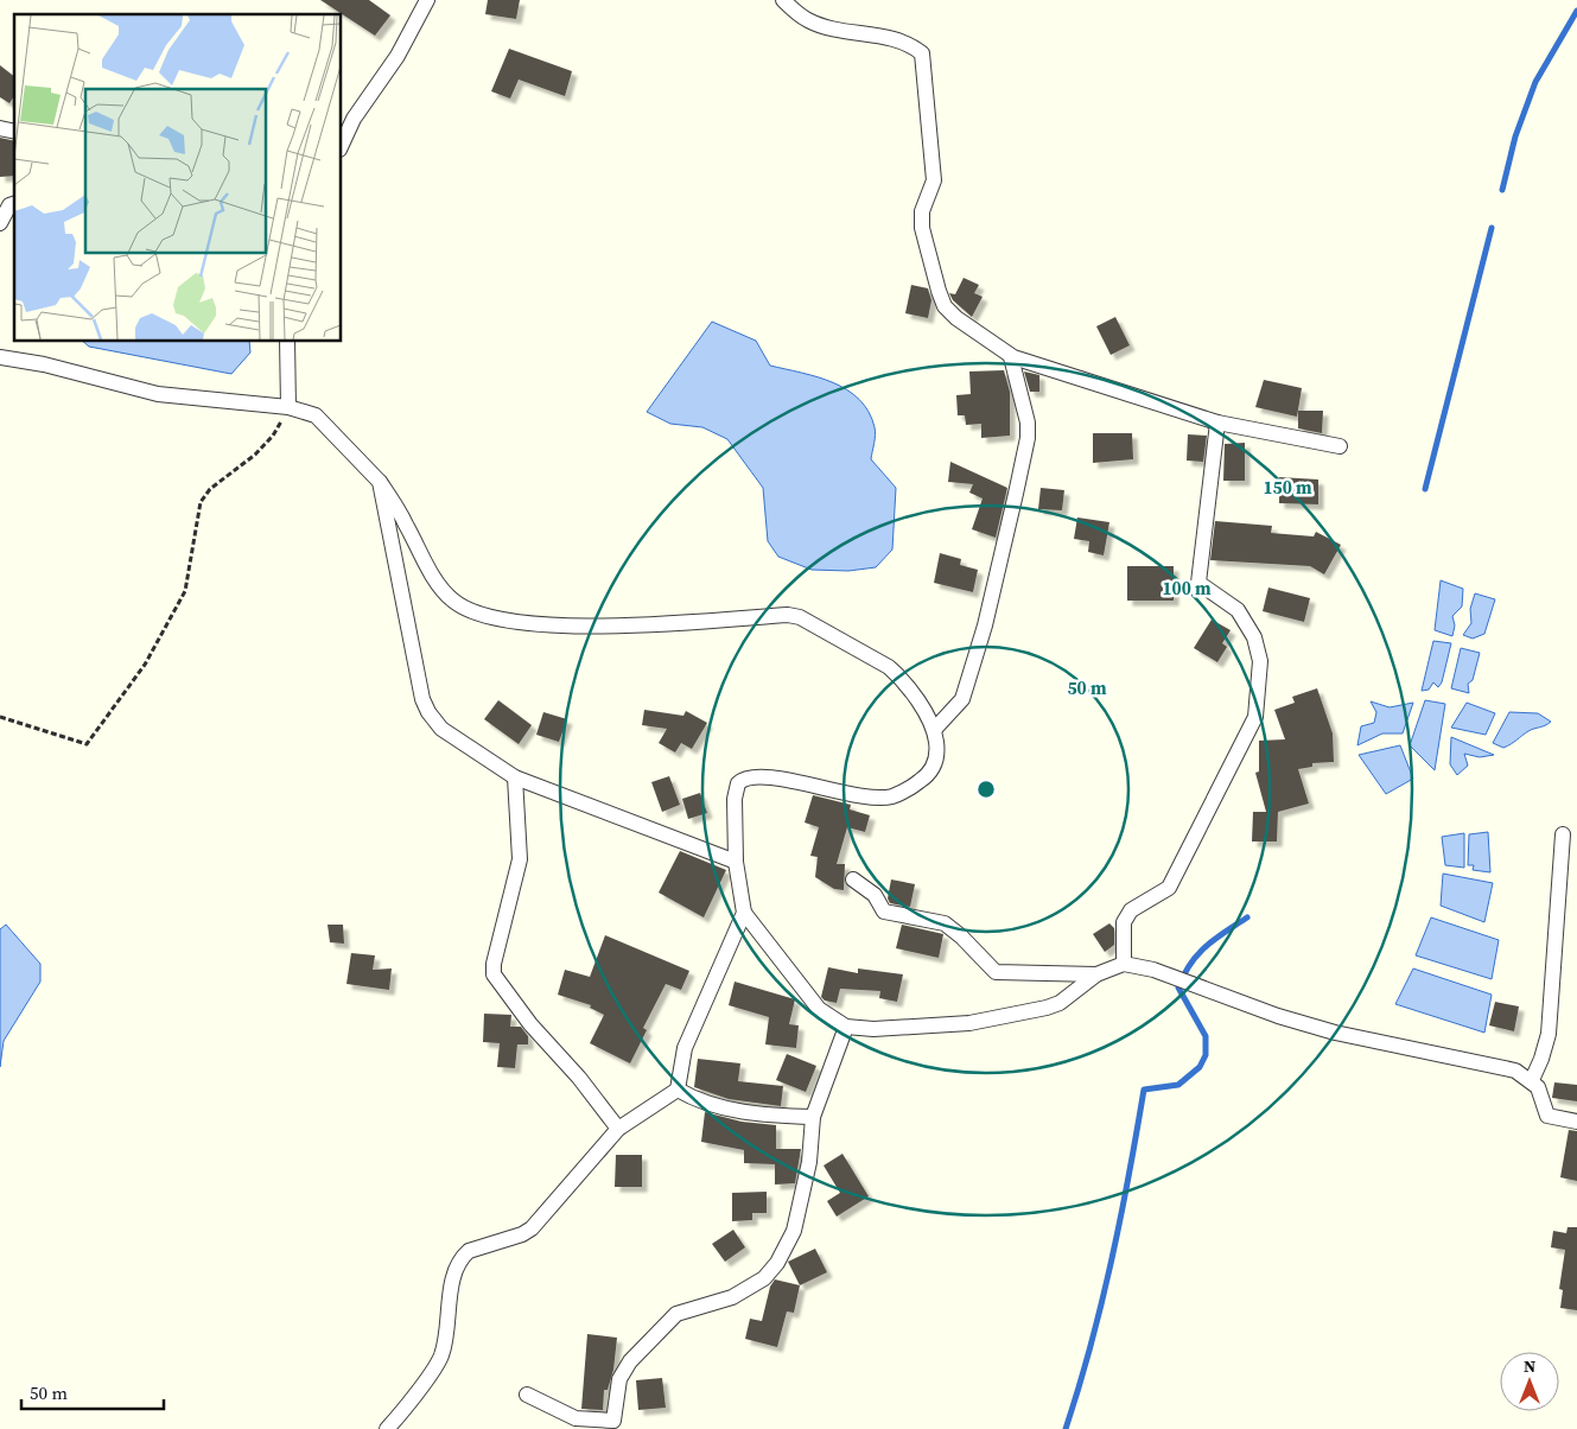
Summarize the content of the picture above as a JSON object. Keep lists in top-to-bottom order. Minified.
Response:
{"scale_bar":"50 m","north":"top","rings":["150 m","100 m","50 m"]}
